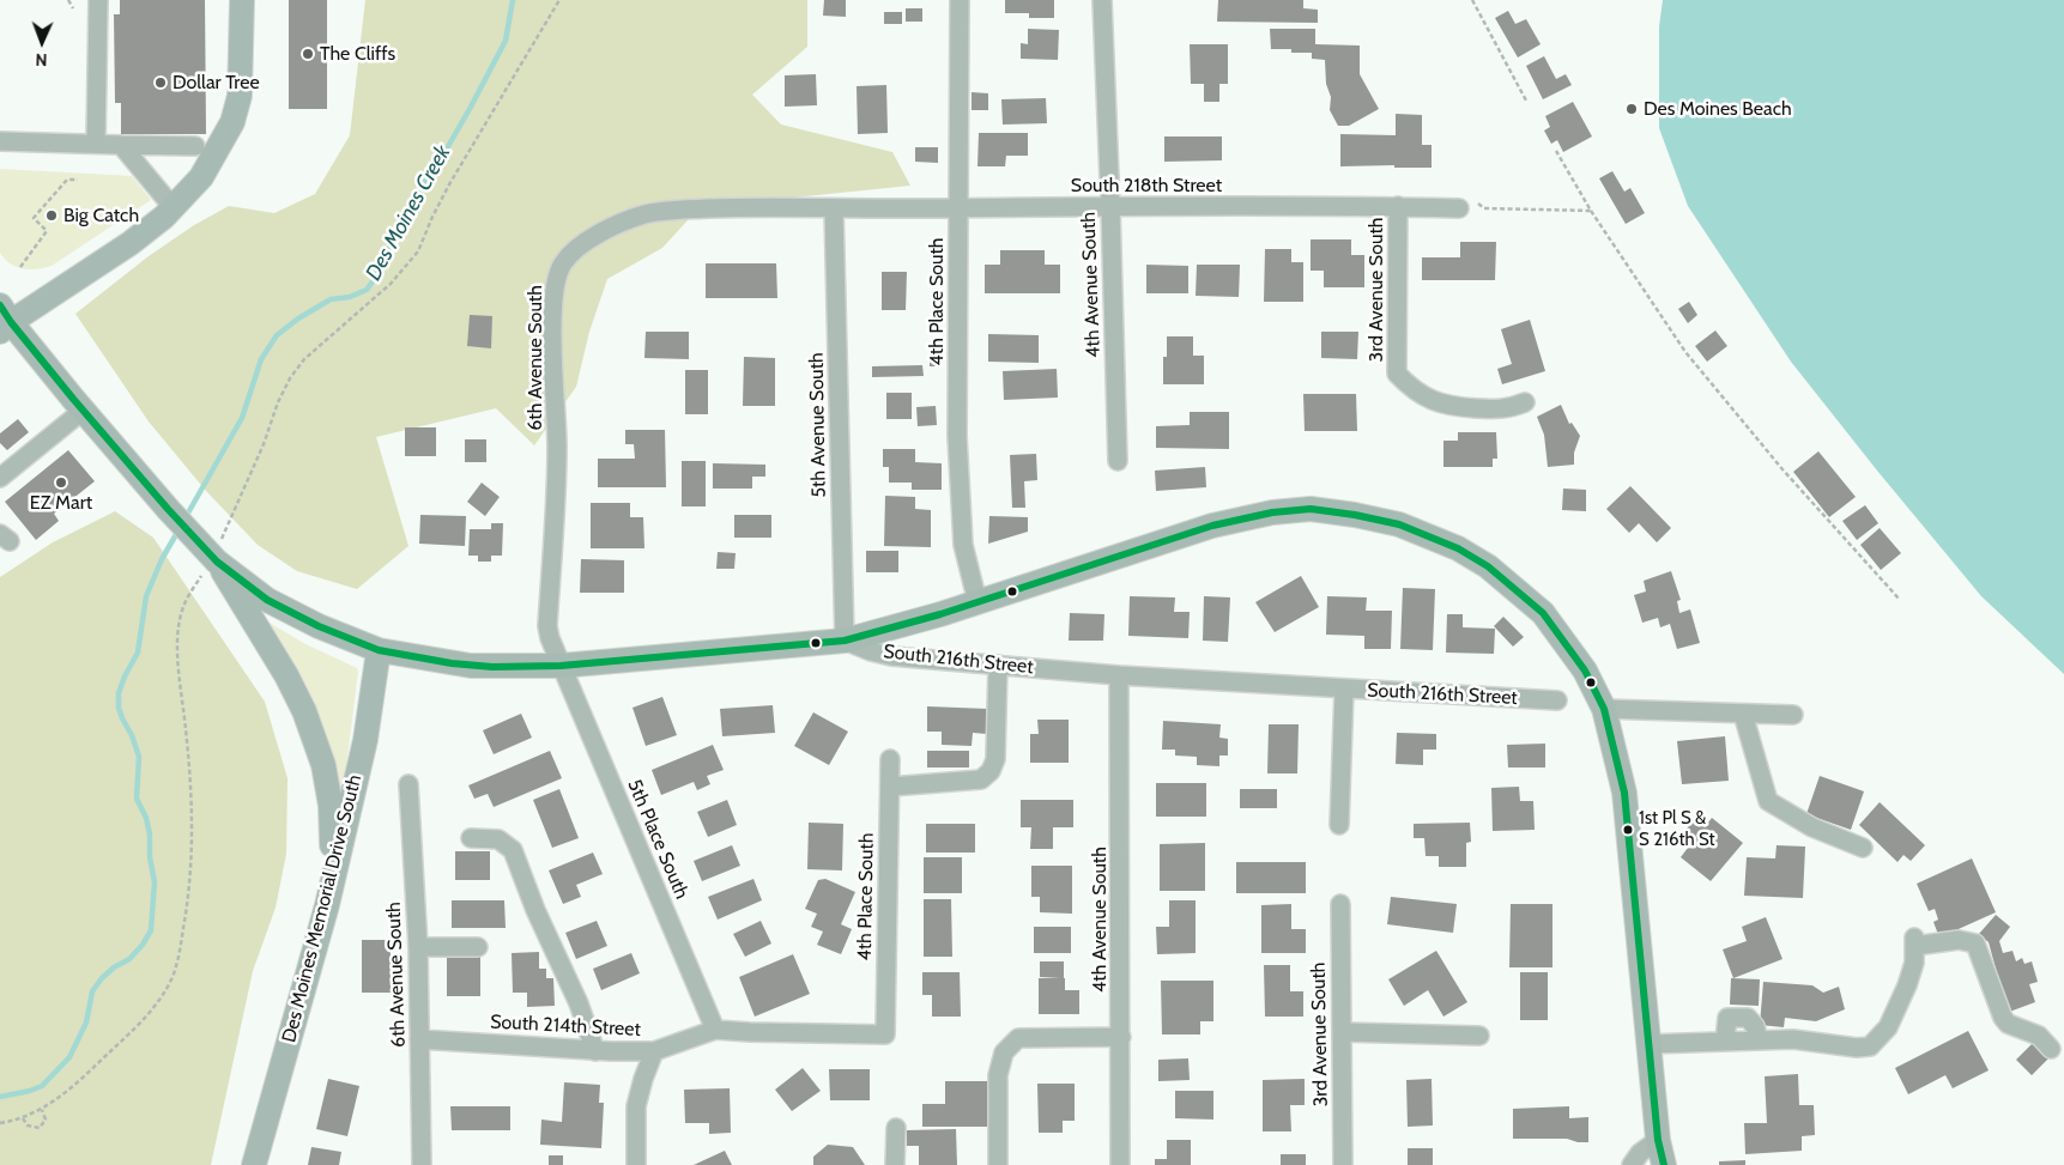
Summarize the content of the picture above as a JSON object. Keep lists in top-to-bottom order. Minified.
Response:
{"streets":{"main road":["South 216th Street","Des Moines Memorial Drive South"],"street":["South 218th Street","4th Avenue South","3rd Avenue South","4th Place South","6th Avenue South","5th Avenue South","5th Place South","South 214th Street"]},"crossings":[["South 218th Street","4th Avenue South"],["South 218th Street","3rd Avenue South"],["South 218th Street","4th Place South"],["South 218th Street","6th Avenue South"],["South 218th Street","5th Avenue South"],["4th Avenue South","South 216th Street"],["4th Place South","South 214th Street"],["6th Avenue South","5th Avenue South"],["6th Avenue South","South 216th Street"],["6th Avenue South","5th Place South"],["6th Avenue South","South 214th Street"],["5th Avenue South","South 216th Street"],["South 216th Street","5th Place South"],["South 216th Street","Des Moines Memorial Drive South"],["5th Place South","South 214th Street"]],"water":["Des Moines Creek"],"places":["The Cliffs","Dollar Tree","Des Moines Beach","Big Catch","EZ Mart","1st Pl S & S 216th St"],"north":"bottom"}
